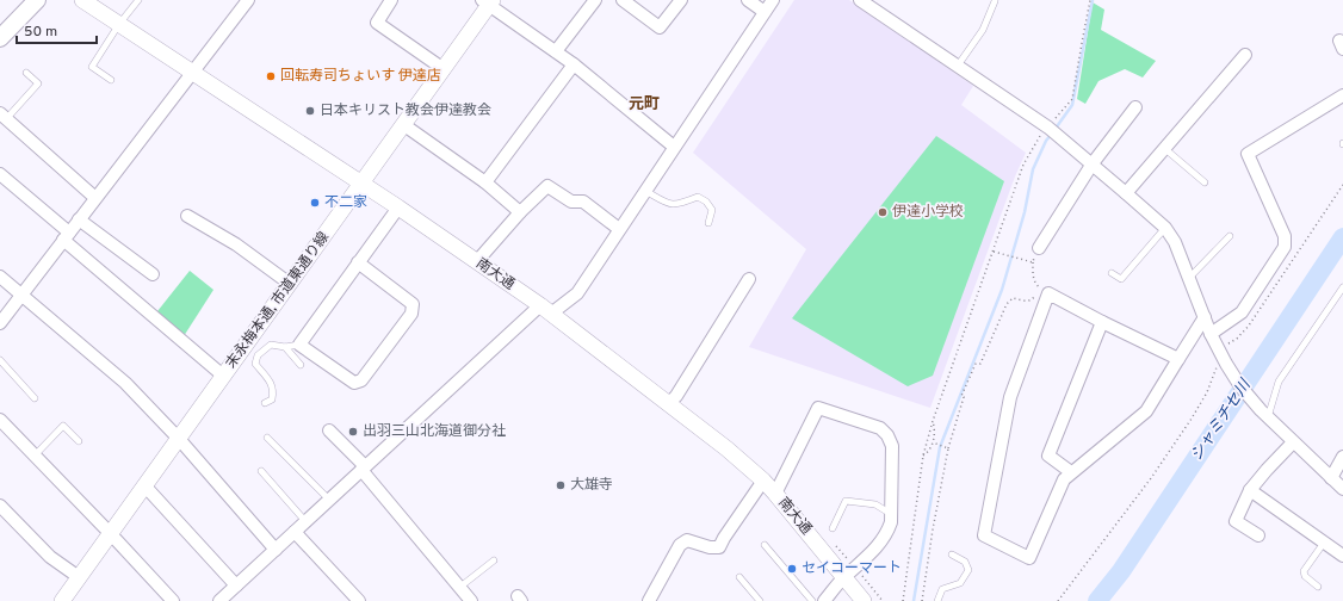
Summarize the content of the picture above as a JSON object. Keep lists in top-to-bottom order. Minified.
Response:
{"streets":{"street":["南大通","末永梅本通, 市道東通り線"]},"crossings":[["南大通","末永梅本通, 市道東通り線"]],"districts":["元町"],"water":["シャミチセ川"],"places":["回転寿司ちょいす 伊達店","日本キリスト教会伊達教会","不二家","伊達小学校","出羽三山北海道御分社","大雄寺","セイコーマート"],"scale_bar":"50 m"}
